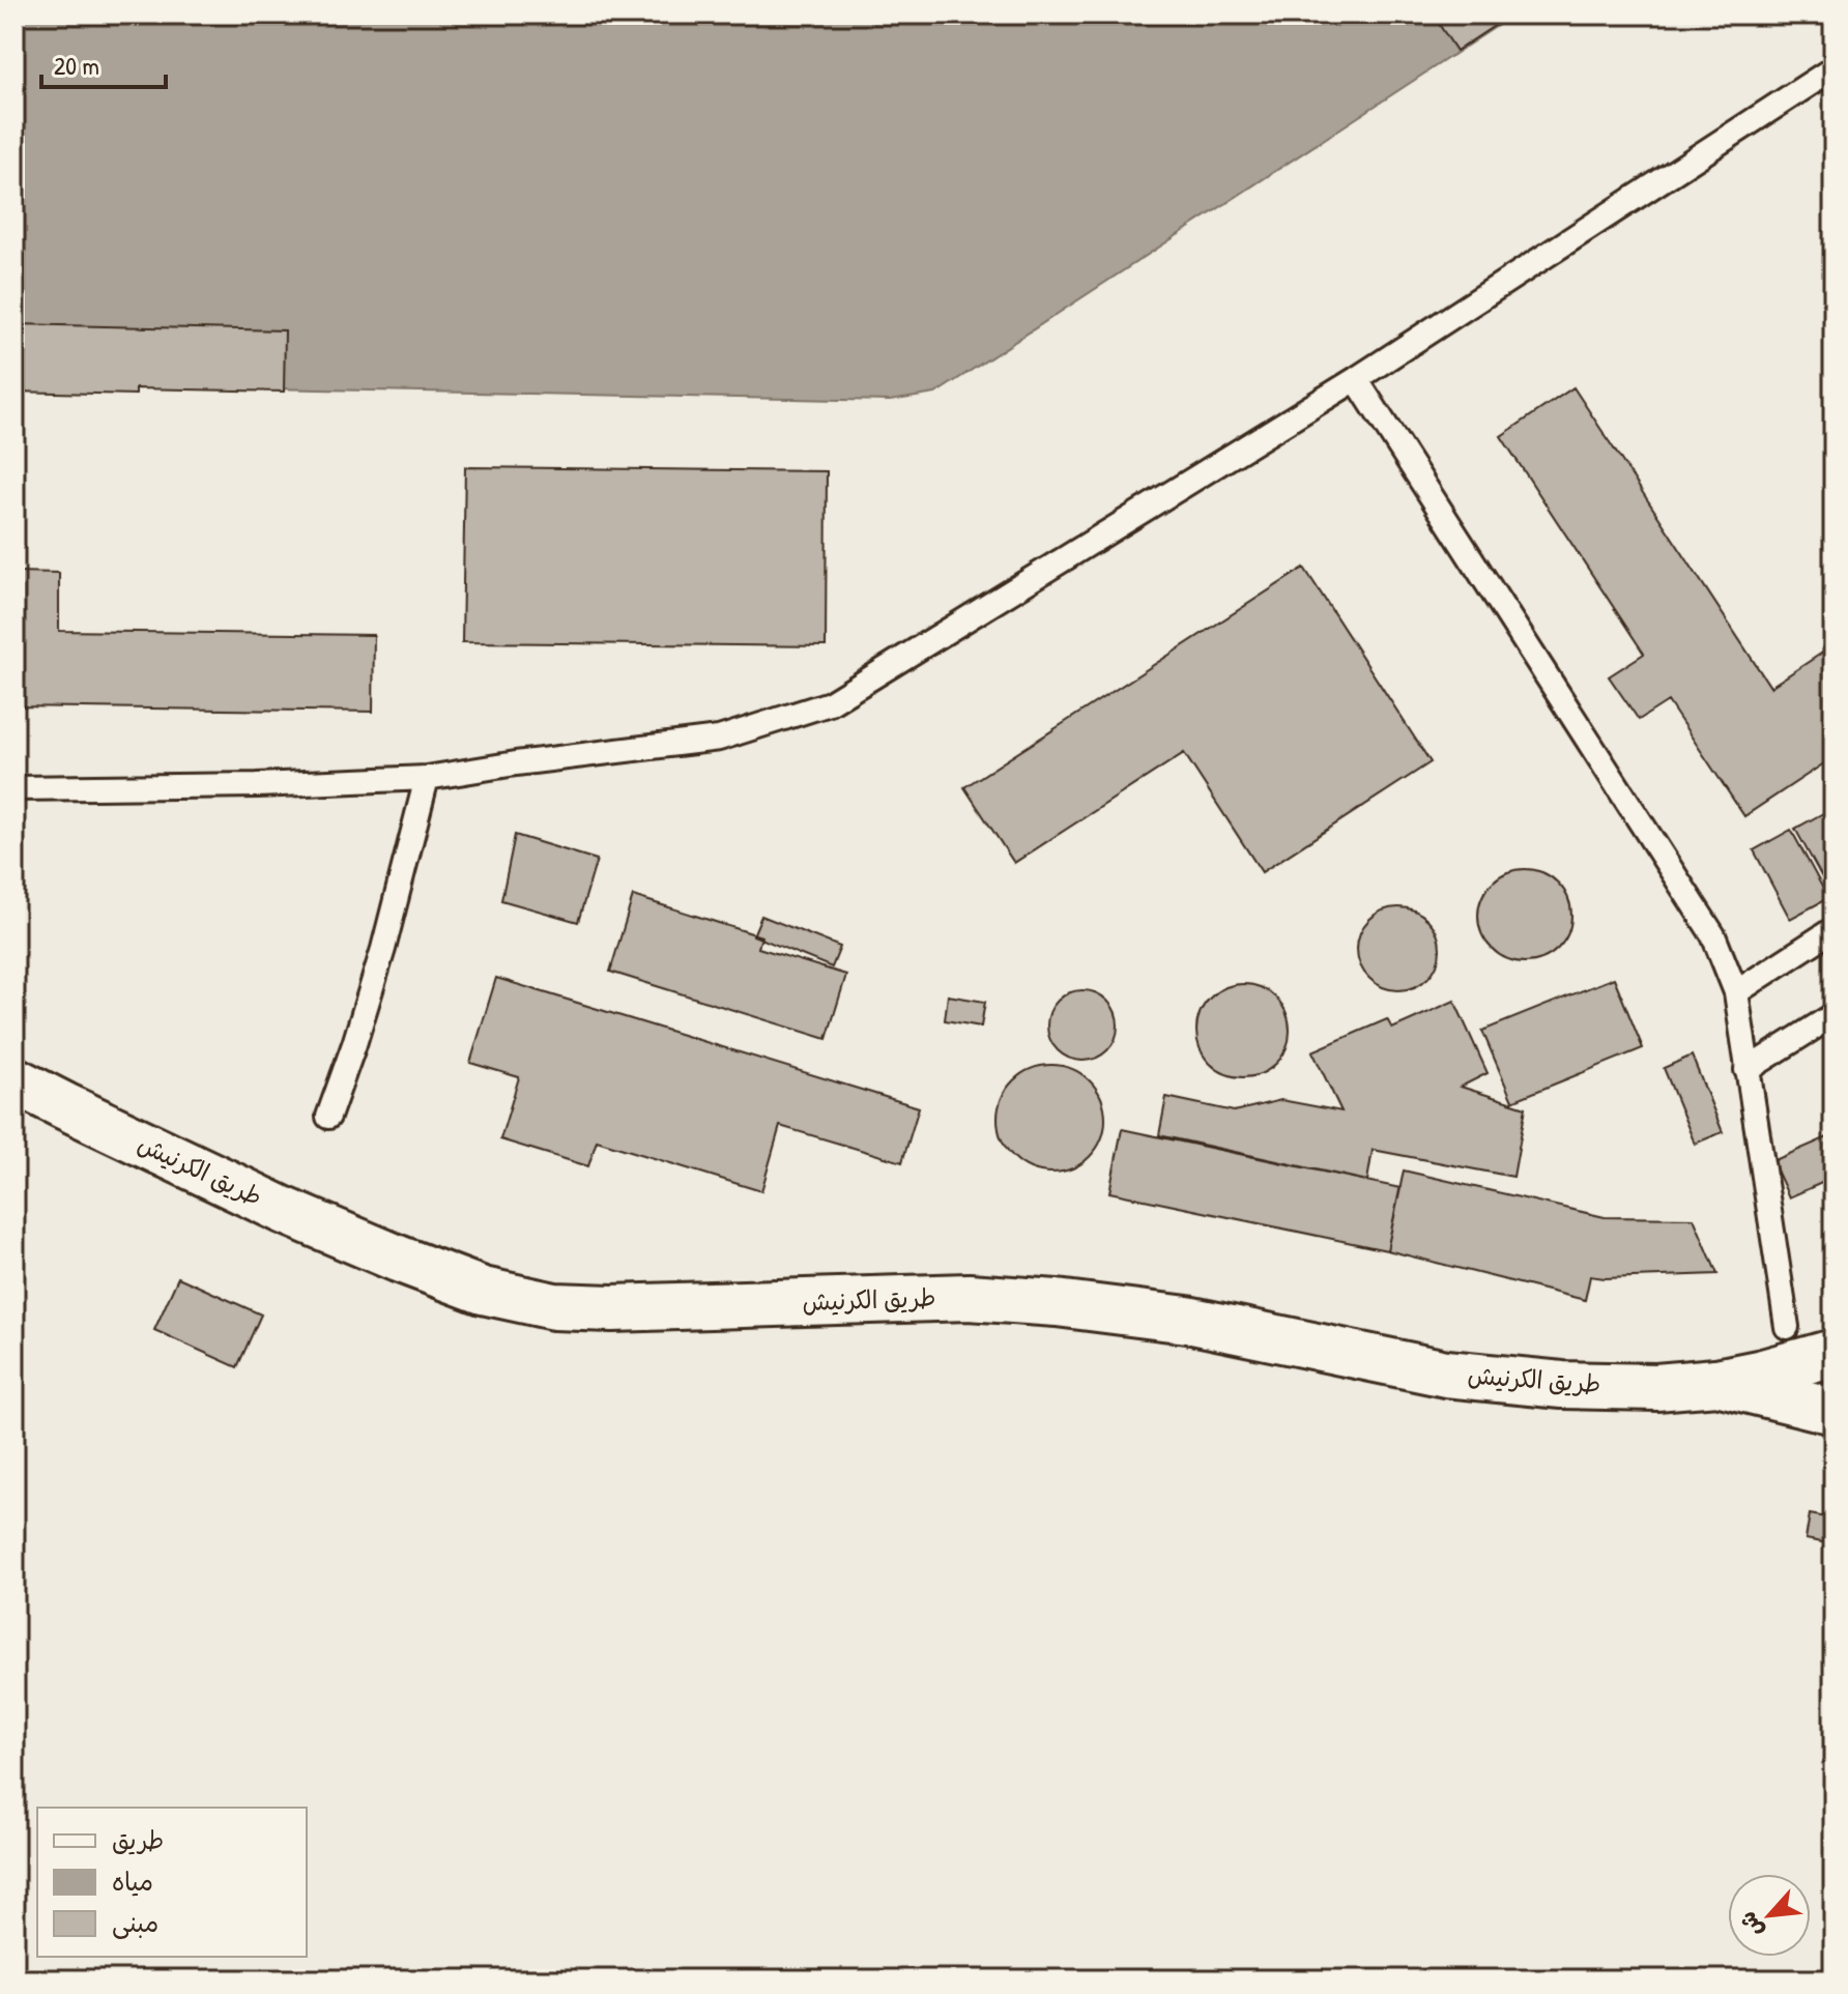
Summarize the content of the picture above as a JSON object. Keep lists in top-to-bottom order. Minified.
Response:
{"streets":{"main road":["طريق الكرنيش"]},"legend":["طريق","مياه","مبنى"],"scale_bar":"20 m","north":"bottom left"}
